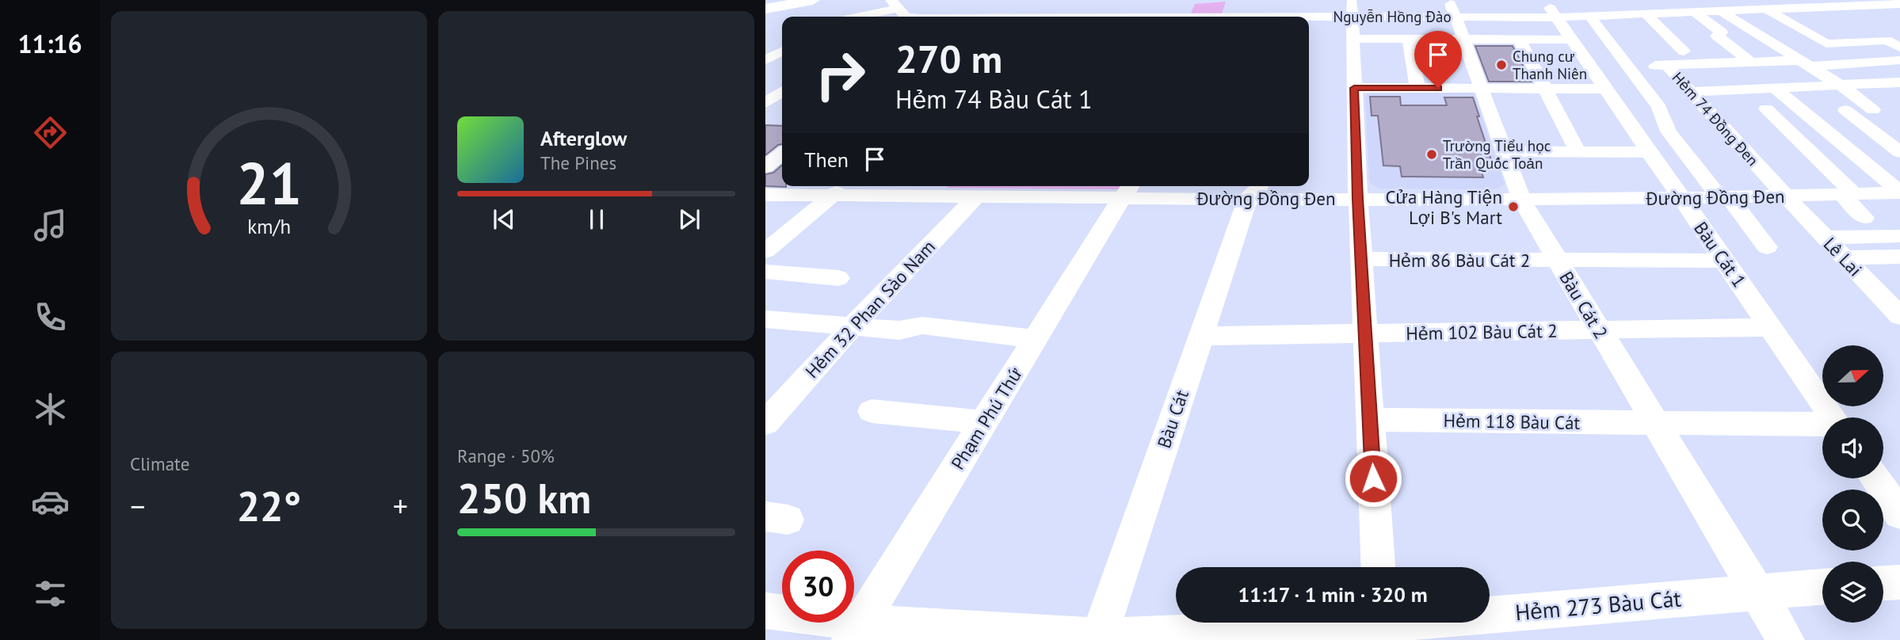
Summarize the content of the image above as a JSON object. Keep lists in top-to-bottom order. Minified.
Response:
{"streets":{"street":["Nguyễn Hồng Đào","Hẻm 74 Đồng Đen","Đường Đồng Đen","Bàu Cát 1","Lê Lai","Hẻm 86 Bàu Cát 2","Bàu Cát 2","Hẻm 32 Phan Sào Nam","Hẻm 102 Bàu Cát 2","Phạm Phú Thứ","Bàu Cát","Hẻm 118 Bàu Cát","Hẻm 273 Bàu Cát"]},"crossings":[["Nguyễn Hồng Đào","Bàu Cát 1"],["Nguyễn Hồng Đào","Bàu Cát 2"],["Hẻm 74 Đồng Đen","Đường Đồng Đen"],["Hẻm 74 Đồng Đen","Lê Lai"],["Đường Đồng Đen","Bàu Cát 1"],["Đường Đồng Đen","Lê Lai"],["Đường Đồng Đen","Bàu Cát 2"],["Đường Đồng Đen","Hẻm 32 Phan Sào Nam"],["Đường Đồng Đen","Phạm Phú Thứ"],["Đường Đồng Đen","Bàu Cát"],["Bàu Cát 1","Hẻm 86 Bàu Cát 2"],["Bàu Cát 1","Hẻm 102 Bàu Cát 2"],["Hẻm 86 Bàu Cát 2","Bàu Cát 2"],["Bàu Cát 2","Hẻm 102 Bàu Cát 2"],["Bàu Cát 2","Hẻm 118 Bàu Cát"],["Bàu Cát 2","Hẻm 273 Bàu Cát"],["Hẻm 102 Bàu Cát 2","Bàu Cát"],["Phạm Phú Thứ","Hẻm 273 Bàu Cát"],["Bàu Cát","Hẻm 273 Bàu Cát"]],"places":["Chung cư Thanh Niên","Trường Tiểu học Trần Quốc Toản","Cửa Hàng Tiện Lợi B's Mart"],"north":"right","page":{"tabs":"11:16","turn":["270 m","Hẻm 74 Bàu Cát 1"],"song":["Afterglow","The Pines"],"then":"Then","tile":["Climate",["Range · 50%","250 km"]],"heat":["−","22°","+"],"limit":"30","trip":"11:17 · 1 min · 320 m","gauge":["21","km/h"]}}
